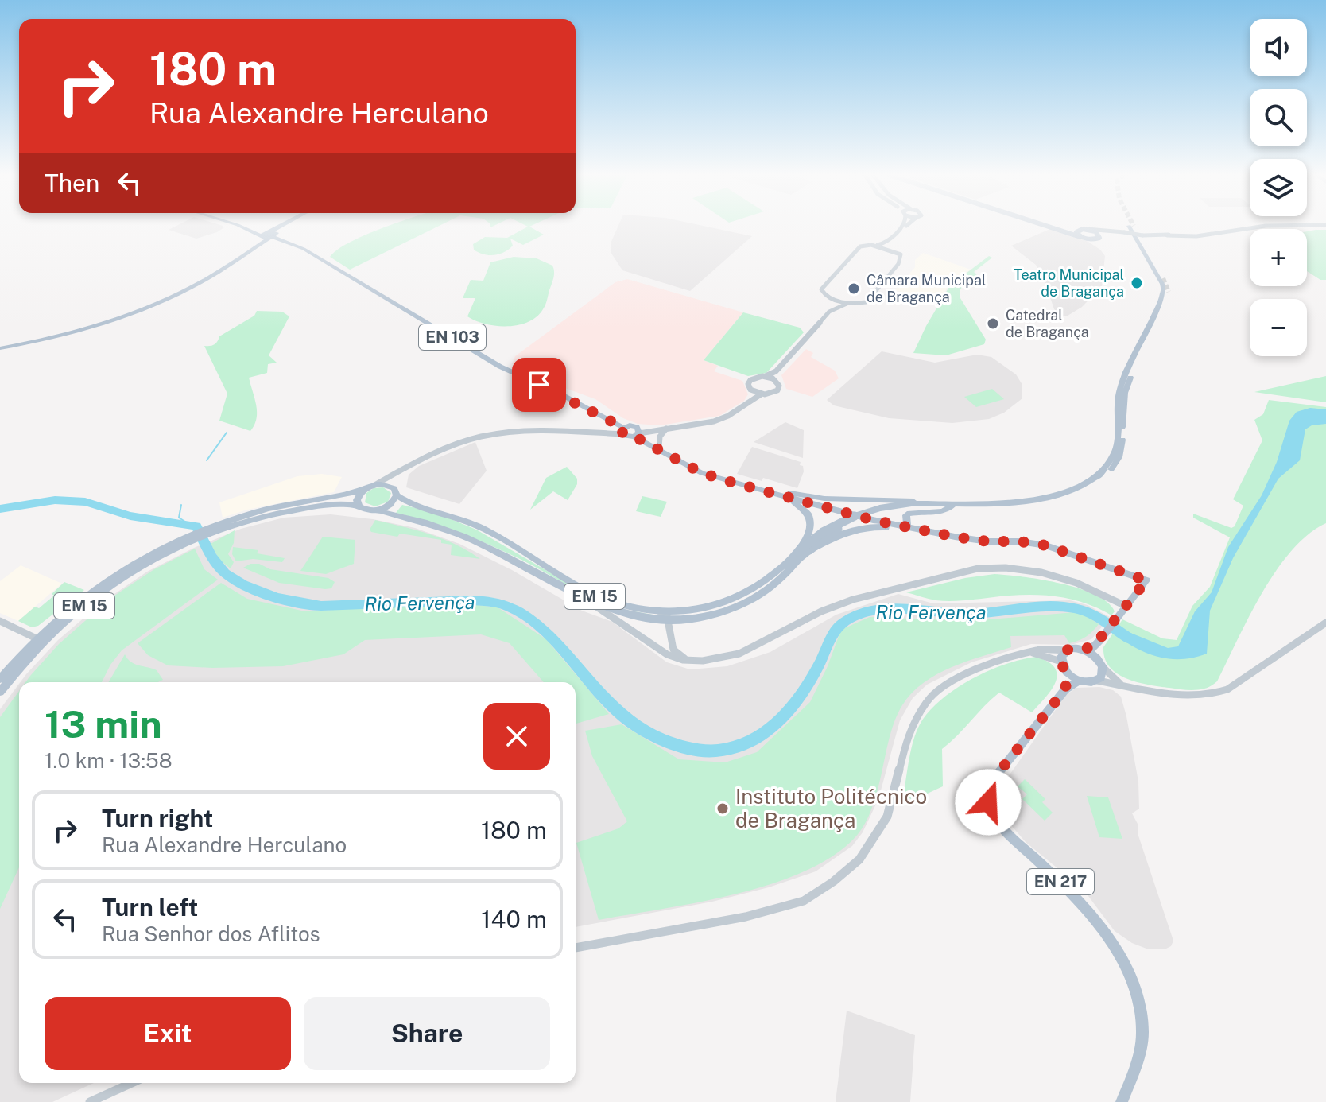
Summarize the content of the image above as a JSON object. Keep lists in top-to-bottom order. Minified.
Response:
{"streets":{"main road":["EN 103","EM 15","EN 217"]},"crossings":[["EN 103","EN 217"]],"water":["Rio Fervença"],"places":["Teatro Municipal de Bragança","Câmara Municipal de Bragança","Catedral de Bragança","Instituto Politécnico de Bragança"],"page":{"map_buttons":["+","−"],"turn":["180 m","Rua Alexandre Herculano"],"then":"Then","heading":["13 min","1.0 km · 13:58"],"list":[{"name":"Turn right","note":"Rua Alexandre Herculano","value":"180 m"},{"name":"Turn left","note":"Rua Senhor dos Aflitos","value":"140 m"}],"buttons":["Exit","Share"]}}
